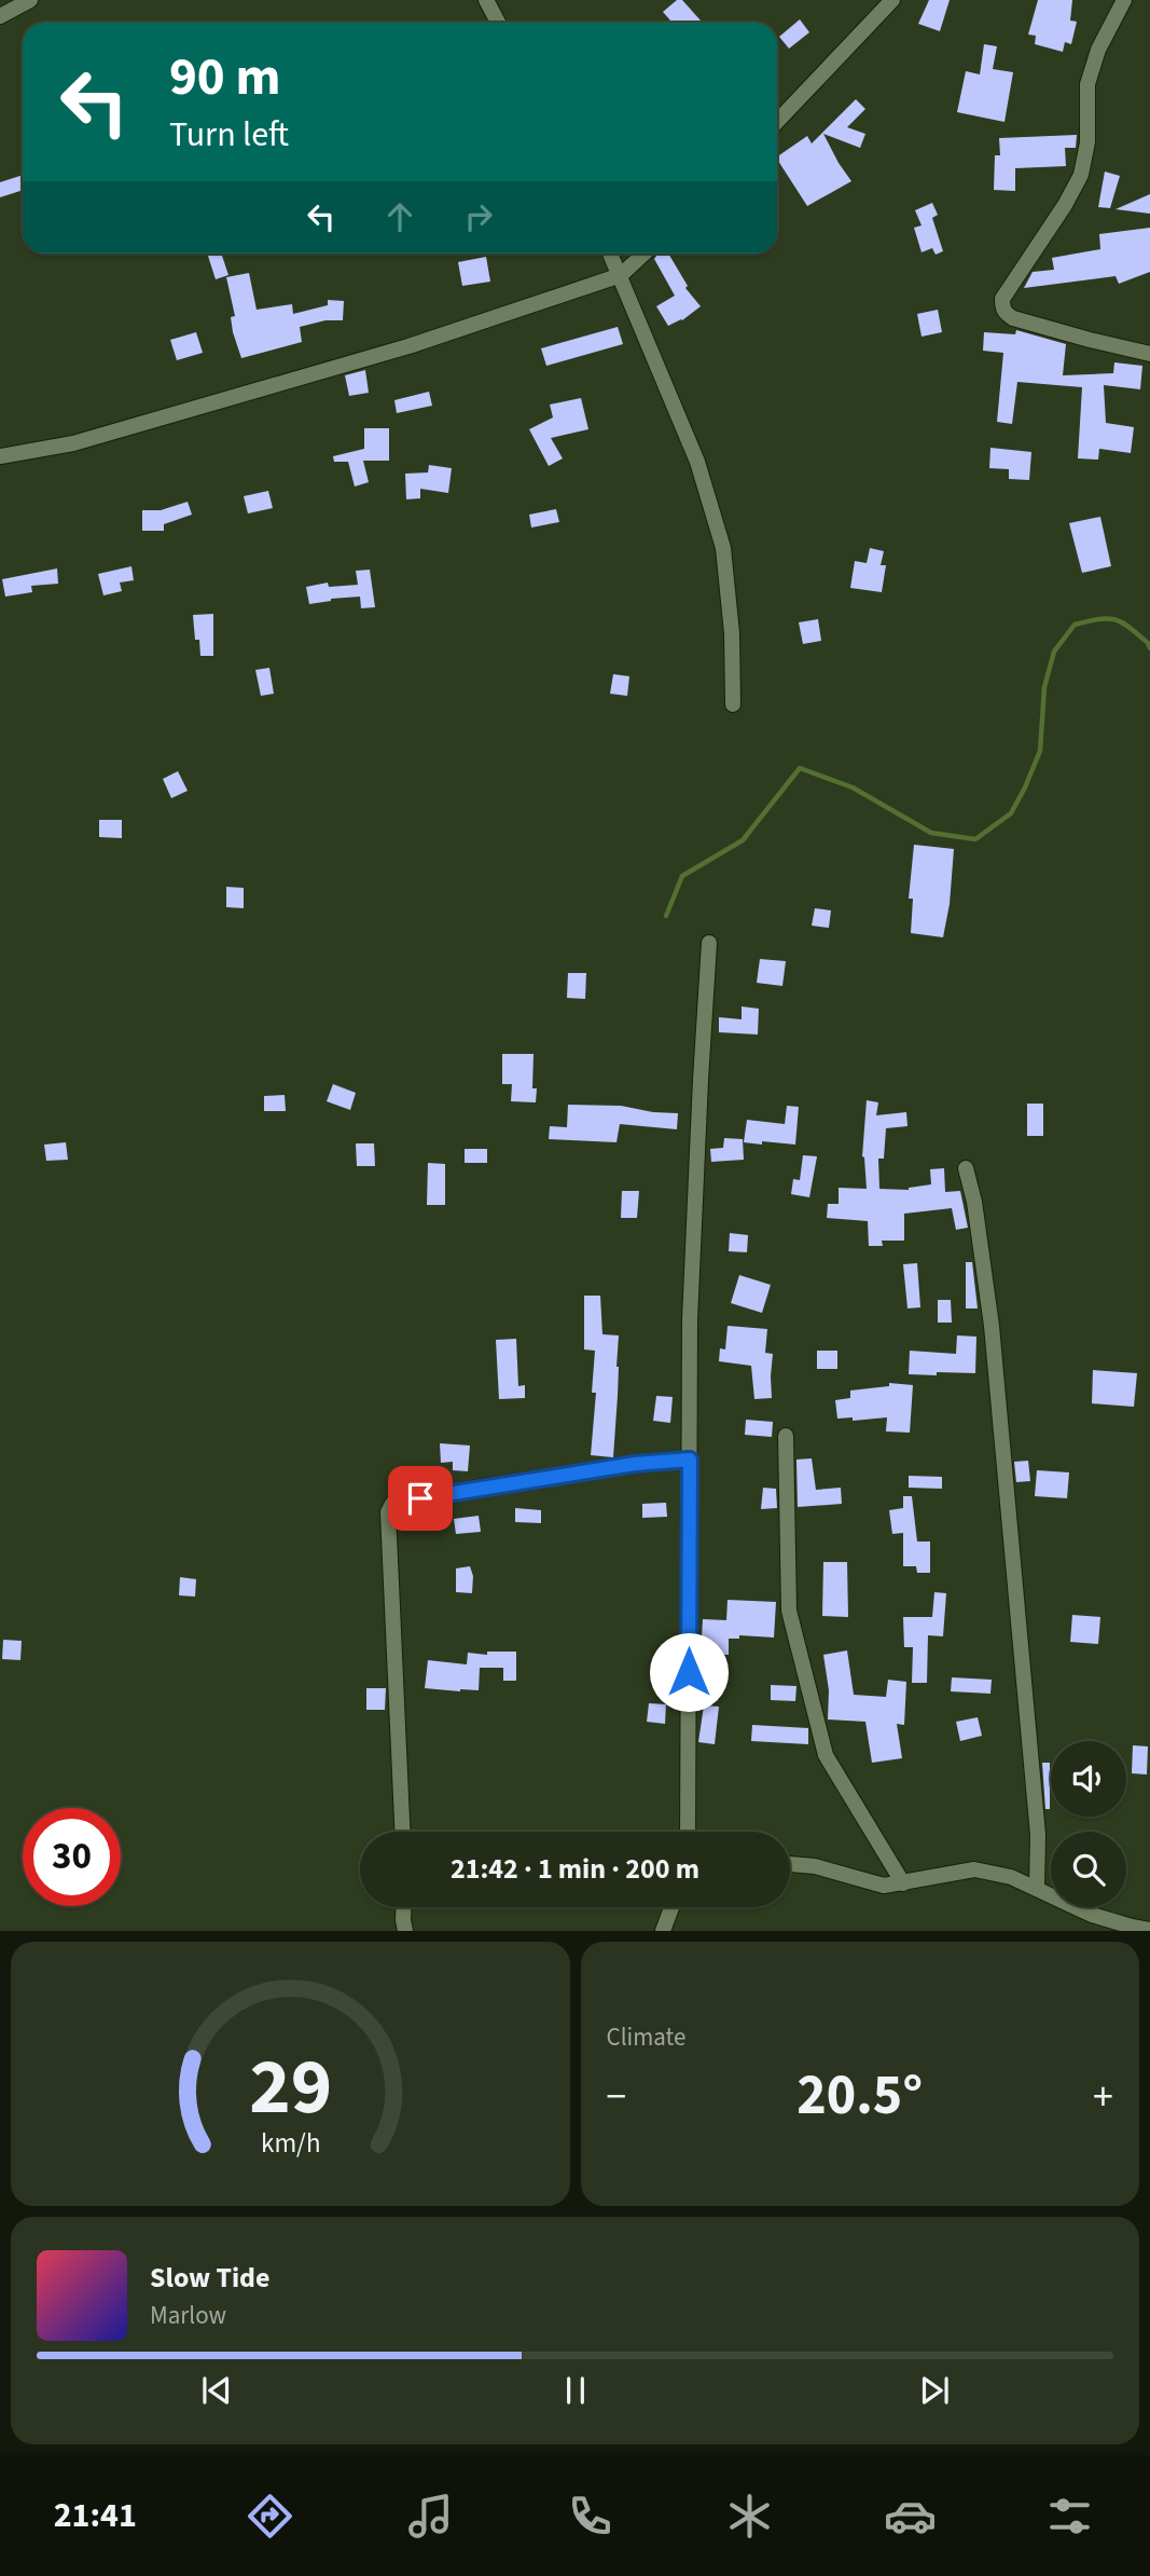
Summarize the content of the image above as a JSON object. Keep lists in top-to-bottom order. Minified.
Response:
{"page":{"turn":["90 m","Turn left"],"limit":"30","trip":"21:42 · 1 min · 200 m","tile":"Climate","heat":["−","20.5°","+"],"song":["Slow Tide","Marlow"],"tabs":"21:41","gauge":["29","km/h"]}}
